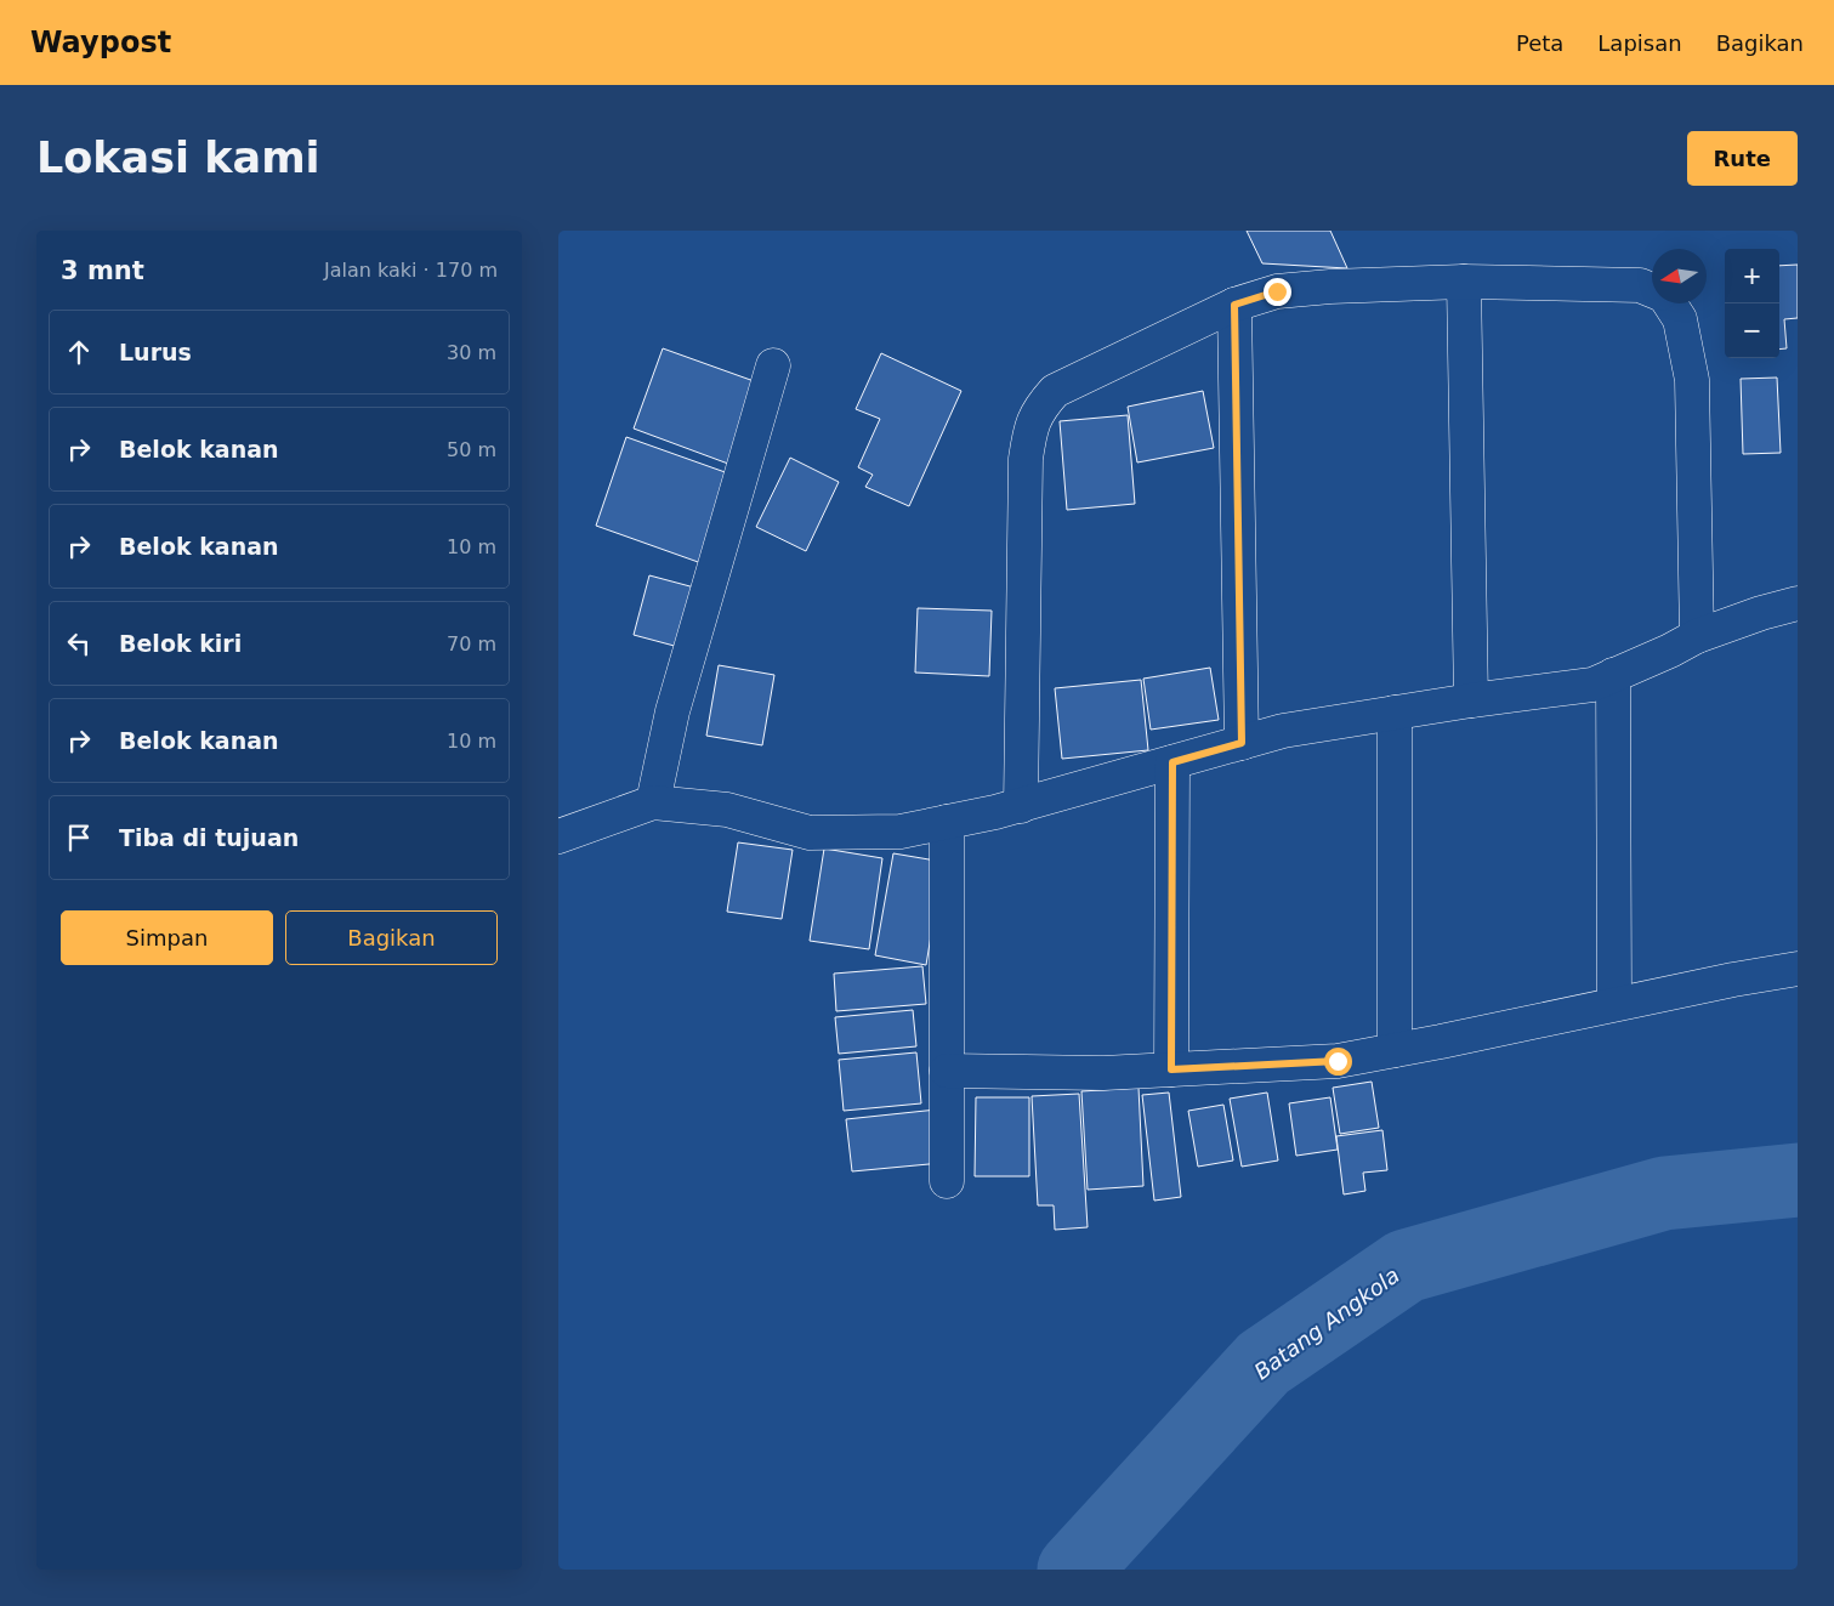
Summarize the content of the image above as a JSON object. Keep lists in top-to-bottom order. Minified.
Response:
{"water":["Batang Angkola"],"north":"left","page":{"header":"Waypost","nav":["Peta","Lapisan","Bagikan"],"buttons":["Rute",["Simpan","Bagikan"]],"title":"Lokasi kami","heading":["3 mnt","Jalan kaki · 170 m"],"map_buttons":["+","−"],"list":[["Lurus","30 m"],["Belok kanan","50 m"],["Belok kanan","10 m"],["Belok kiri","70 m"],["Belok kanan","10 m"],"Tiba di tujuan"]}}
